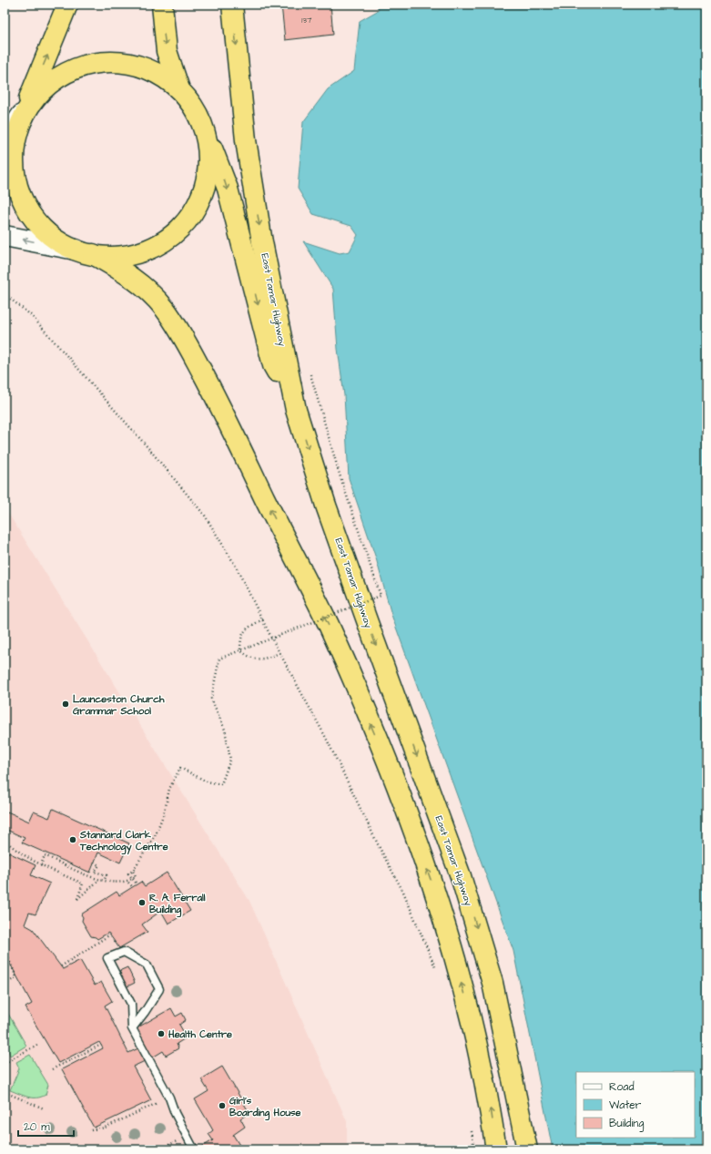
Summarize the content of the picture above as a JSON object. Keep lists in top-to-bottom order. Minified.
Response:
{"streets":{"highway":["East Tamar Highway"]},"places":["Launceston Church Grammar School","Stannard Clark Technology Centre","R. A. Ferrall Building","Health Centre","Girl's Boarding House"],"house_numbers":["137"],"legend":["Road","Water","Building"],"scale_bar":"20 m"}
